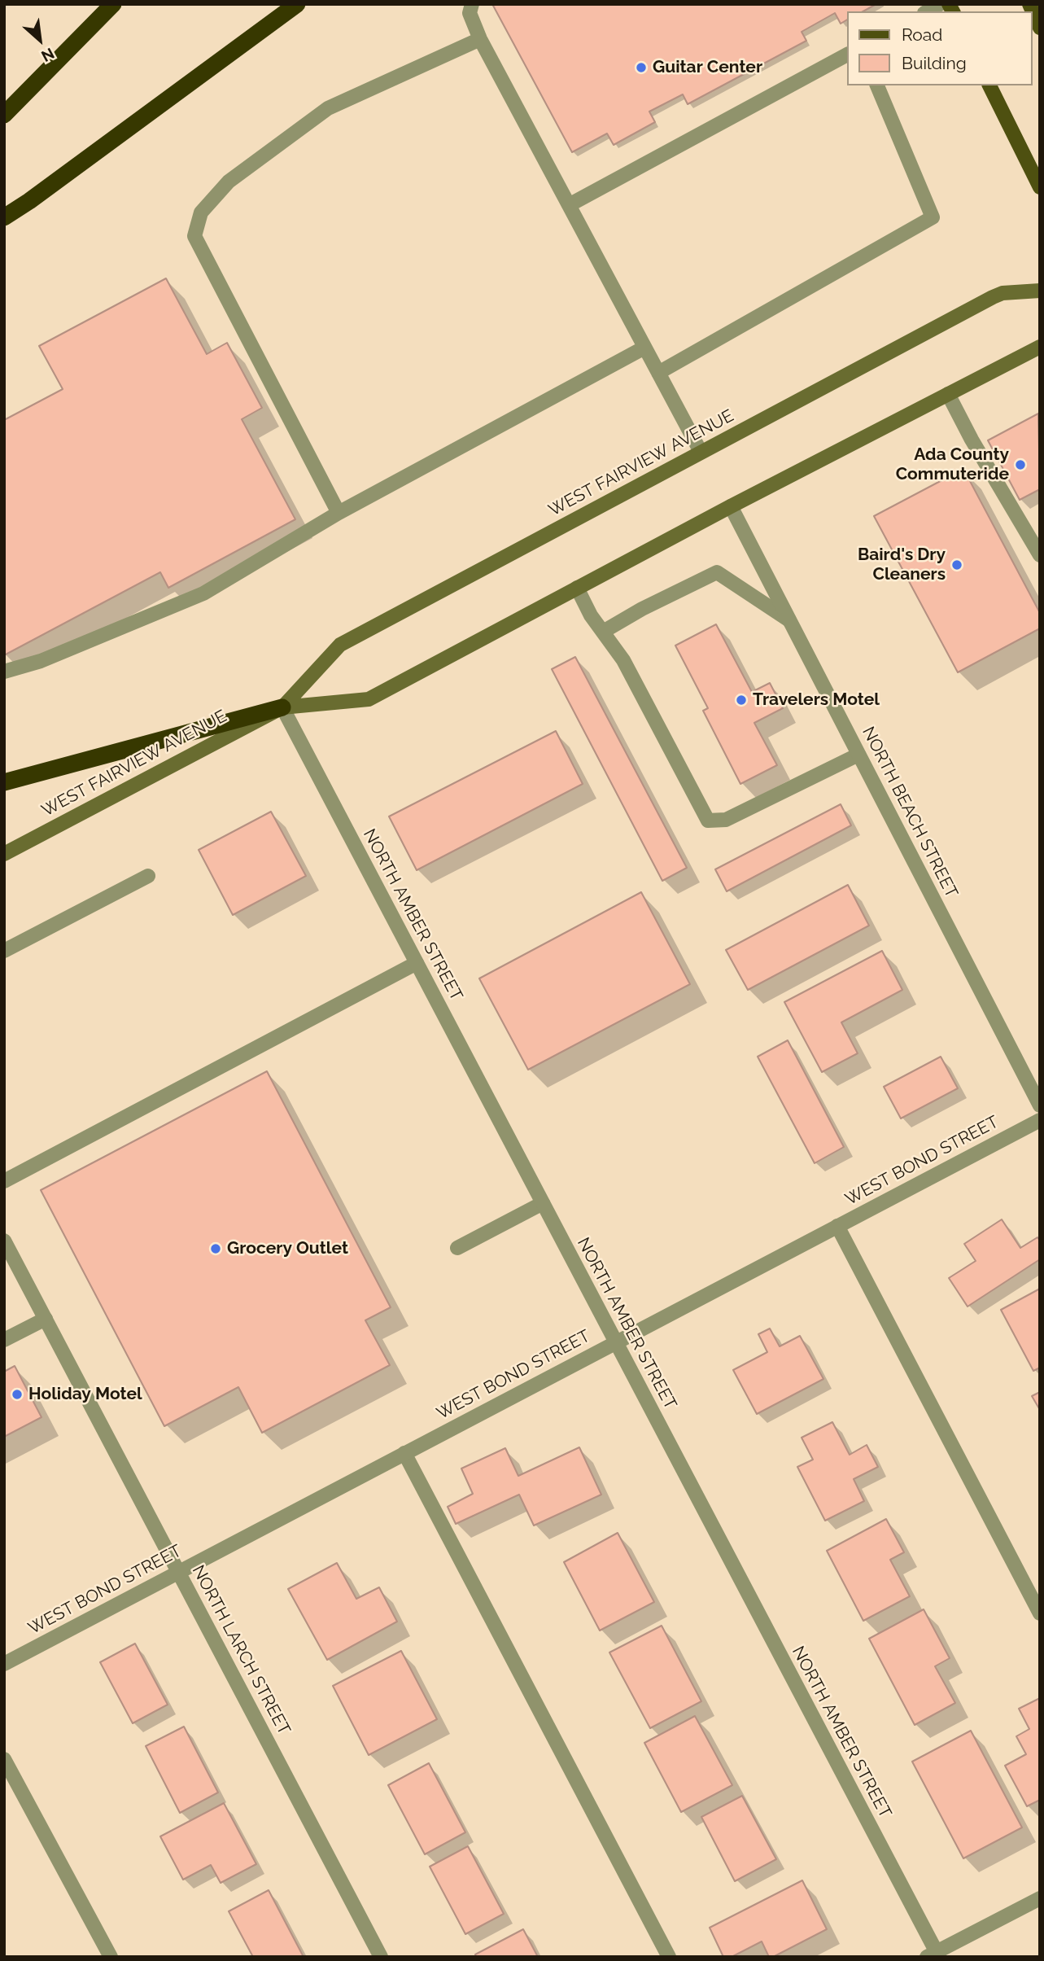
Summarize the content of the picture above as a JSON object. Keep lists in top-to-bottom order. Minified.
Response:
{"streets":{"main road":["WEST FAIRVIEW AVENUE"],"street":["NORTH BEACH STREET","NORTH AMBER STREET","WEST BOND STREET","NORTH LARCH STREET"]},"crossings":[["WEST FAIRVIEW AVENUE","NORTH BEACH STREET"],["WEST FAIRVIEW AVENUE","NORTH AMBER STREET"],["NORTH AMBER STREET","WEST BOND STREET"],["WEST BOND STREET","NORTH LARCH STREET"]],"places":["Guitar Center","Ada County Commuteride","Baird's Dry Cleaners","Travelers Motel","Grocery Outlet","Holiday Motel"],"legend":["Road","Building"],"north":"bottom right"}
